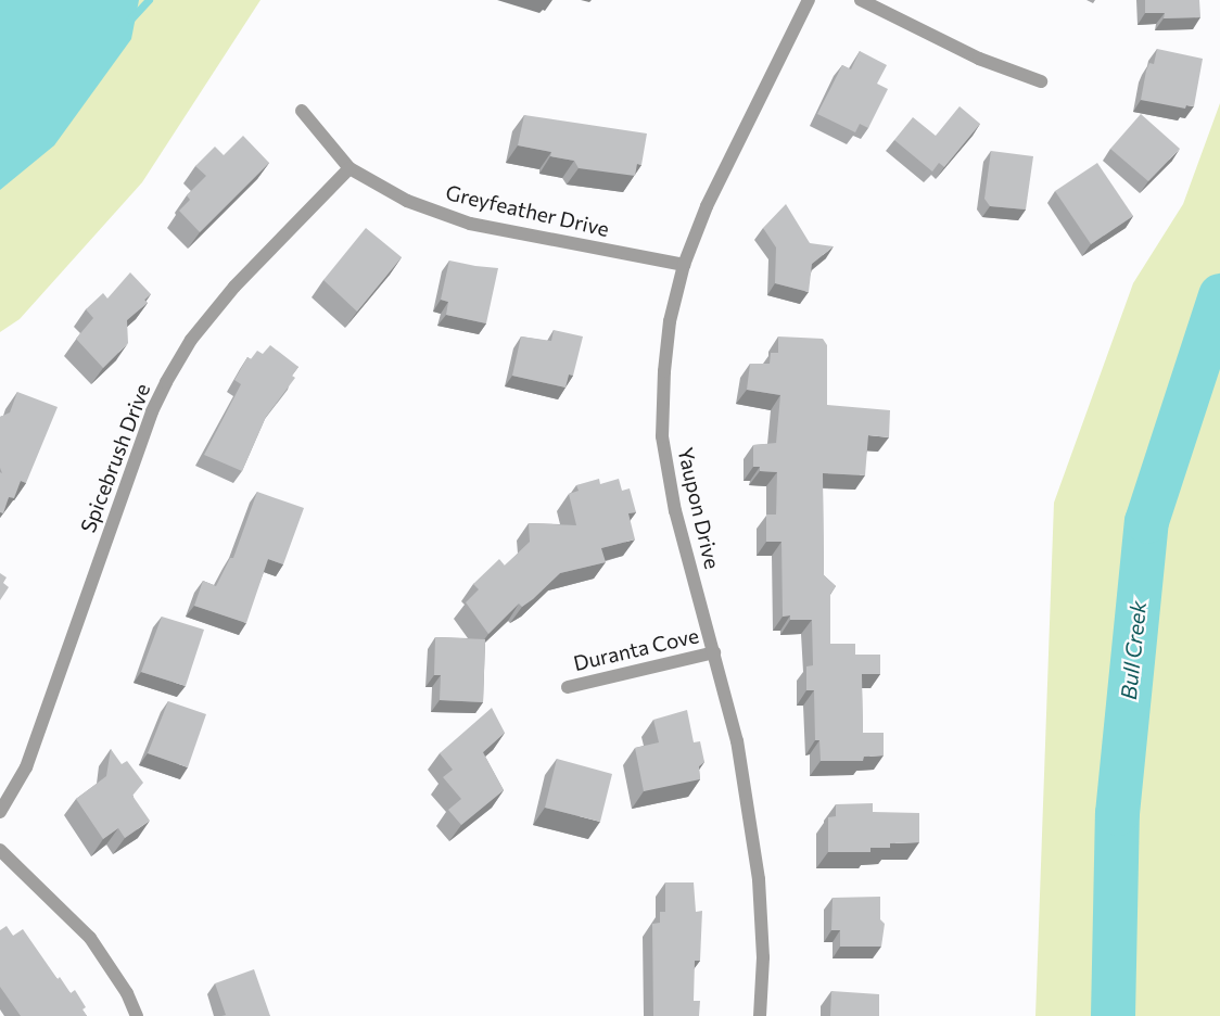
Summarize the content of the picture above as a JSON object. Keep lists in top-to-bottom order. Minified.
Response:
{"streets":{"street":["Greyfeather Drive","Spicebrush Drive","Yaupon Drive","Duranta Cove"]},"crossings":[["Greyfeather Drive","Spicebrush Drive"],["Greyfeather Drive","Yaupon Drive"],["Yaupon Drive","Duranta Cove"]],"water":["Bull Creek"]}
